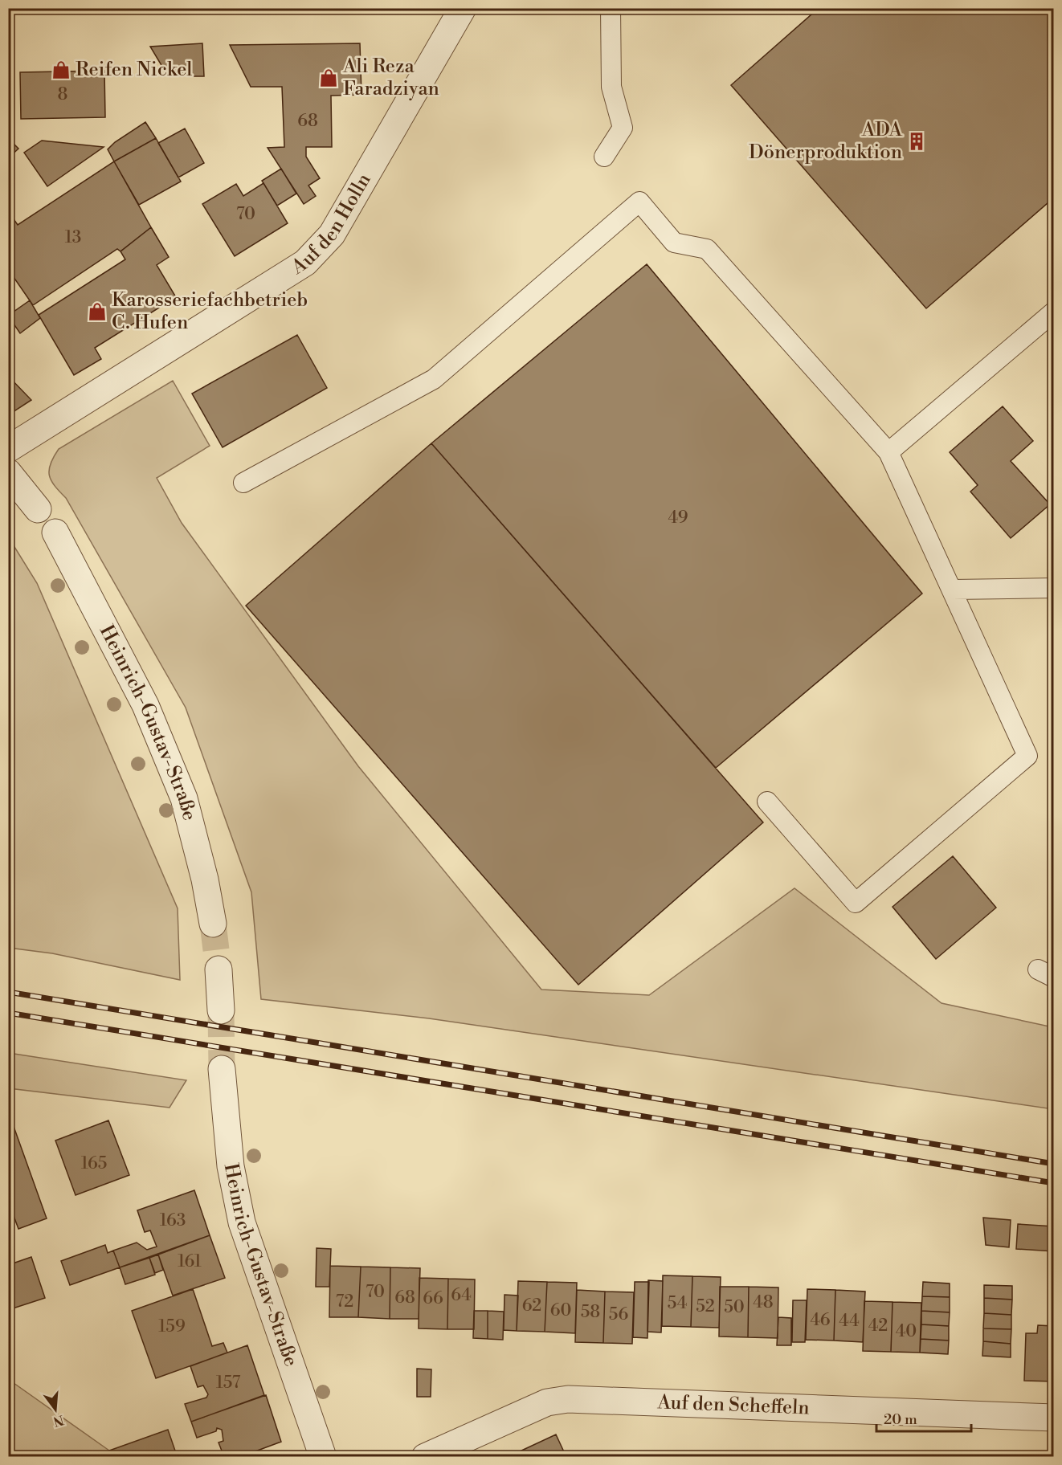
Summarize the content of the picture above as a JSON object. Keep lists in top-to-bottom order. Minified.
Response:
{"streets":{"street":["Auf den Holln","Heinrich-Gustav-Straße","Auf den Scheffeln"]},"places":{"shop":["Reifen Nickel","Ali Reza Faradziyan","Karosseriefachbetrieb C. Hufen"],"building":["ADA Dönerproduktion"]},"house_numbers":["8","68","70","13","49","165","163","161","70","64","68","66","72","48","54","62","52","50","60","58","56","46","44","42","159","40","157"],"scale_bar":"20 m","north":"bottom"}
